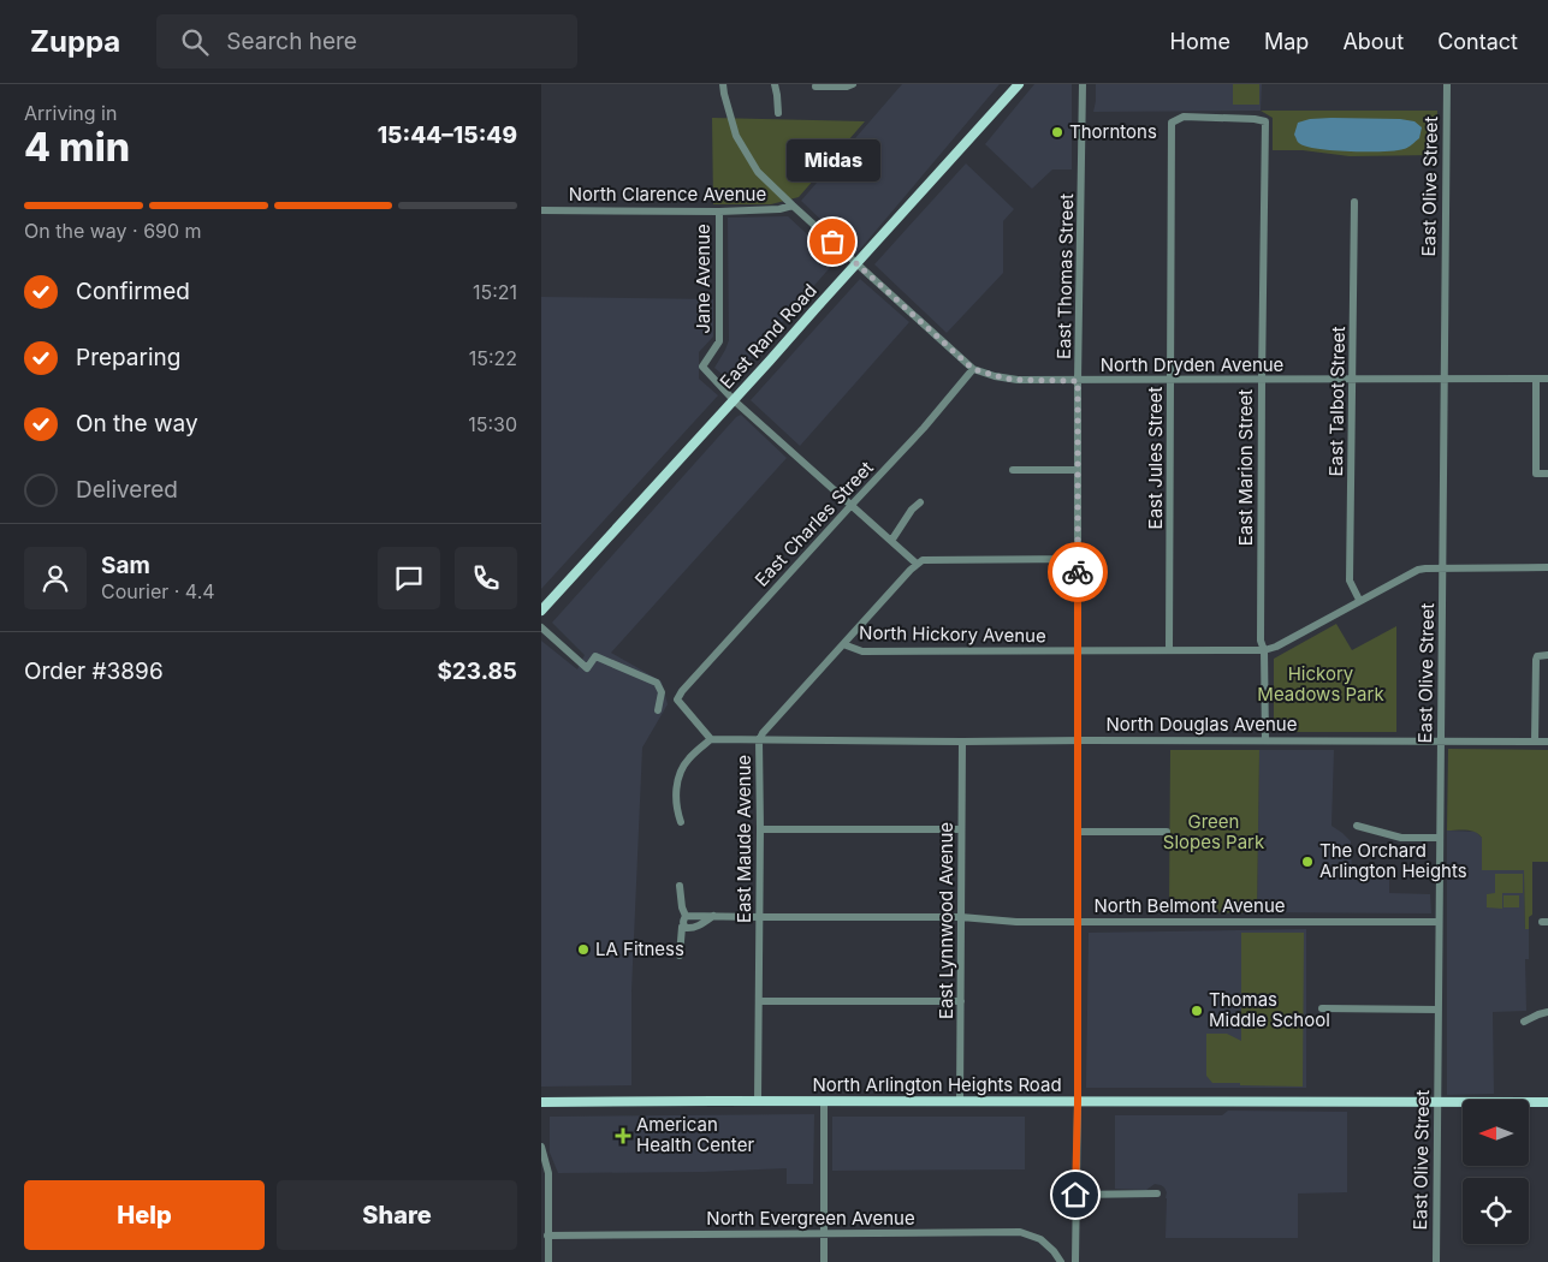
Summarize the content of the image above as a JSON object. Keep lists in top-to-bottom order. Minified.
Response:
{"streets":{"main road":["East Rand Road","North Arlington Heights Road"],"street":["East Olive Street","North Clarence Avenue","East Thomas Street","Jane Avenue","North Dryden Avenue","East Talbot Street","East Jules Street","East Marion Street","East Charles Street","North Hickory Avenue","North Douglas Avenue","East Maude Avenue","North Belmont Avenue","East Lynnwood Avenue","North Evergreen Avenue"]},"crossings":[["East Olive Street","North Dryden Avenue"],["East Olive Street","North Hickory Avenue"],["East Olive Street","North Douglas Avenue"],["East Olive Street","North Belmont Avenue"],["East Olive Street","North Arlington Heights Road"],["North Clarence Avenue","Jane Avenue"],["North Clarence Avenue","North Dryden Avenue"],["East Thomas Street","North Dryden Avenue"],["East Thomas Street","North Hickory Avenue"],["East Thomas Street","North Douglas Avenue"],["East Thomas Street","North Belmont Avenue"],["East Thomas Street","North Arlington Heights Road"],["Jane Avenue","East Rand Road"],["East Rand Road","North Dryden Avenue"],["North Dryden Avenue","East Talbot Street"],["North Dryden Avenue","East Jules Street"],["North Dryden Avenue","East Marion Street"],["North Dryden Avenue","East Charles Street"],["East Talbot Street","North Hickory Avenue"],["East Jules Street","East Marion Street"],["East Jules Street","North Hickory Avenue"],["East Marion Street","North Hickory Avenue"],["East Marion Street","North Douglas Avenue"],["East Charles Street","North Douglas Avenue"],["North Hickory Avenue","East Maude Avenue"],["North Douglas Avenue","East Maude Avenue"],["North Douglas Avenue","East Lynnwood Avenue"],["East Maude Avenue","North Belmont Avenue"],["East Maude Avenue","North Arlington Heights Road"],["North Belmont Avenue","East Lynnwood Avenue"],["East Lynnwood Avenue","North Arlington Heights Road"]],"parks":["Hickory Meadows Park","Green Slopes Park"],"places":{"other":["Thorntons","Midas","The Orchard Arlington Heights","LA Fitness","Thomas Middle School"],"health":["American Health Center"]},"north":"left","page":{"header":"Zuppa","search":"Search here","nav":["Home","Map","About","Contact"],"heading":["4 min","Arriving in","15:44–15:49"],"panel":["Sam","Courier · 4.4","Order #3896","$23.85"],"bubble":"Midas","bar":"On the way · 690 m","list":[["Confirmed","15:21"],["Preparing","15:22"],["On the way","15:30"],"Delivered"],"buttons":["Help","Share"]}}
